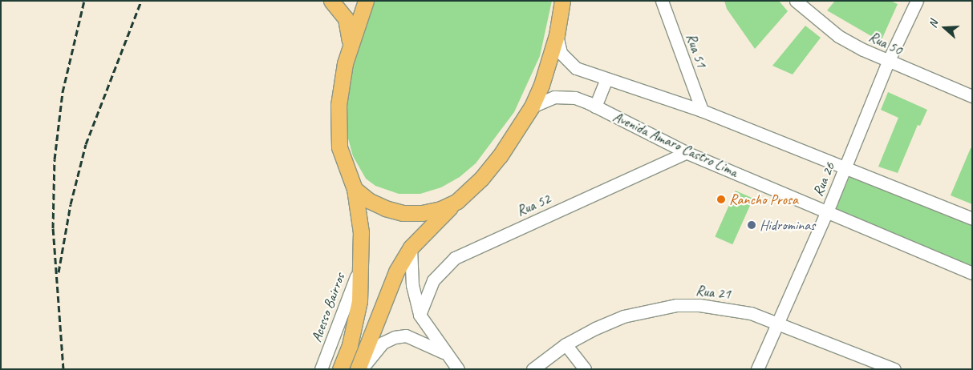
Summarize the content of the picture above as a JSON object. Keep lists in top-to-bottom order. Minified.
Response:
{"streets":{"street":["Rua 50","Rua 51","Avenida Amaro Castro Lima","Rua 26","Rua 52","Rua 21","Acesso Bairros"]},"crossings":[["Rua 50","Rua 26"],["Avenida Amaro Castro Lima","Rua 26"],["Avenida Amaro Castro Lima","Rua 52"],["Rua 26","Rua 21"]],"places":["Rancho Prosa","Hidrominas"],"north":"left"}
